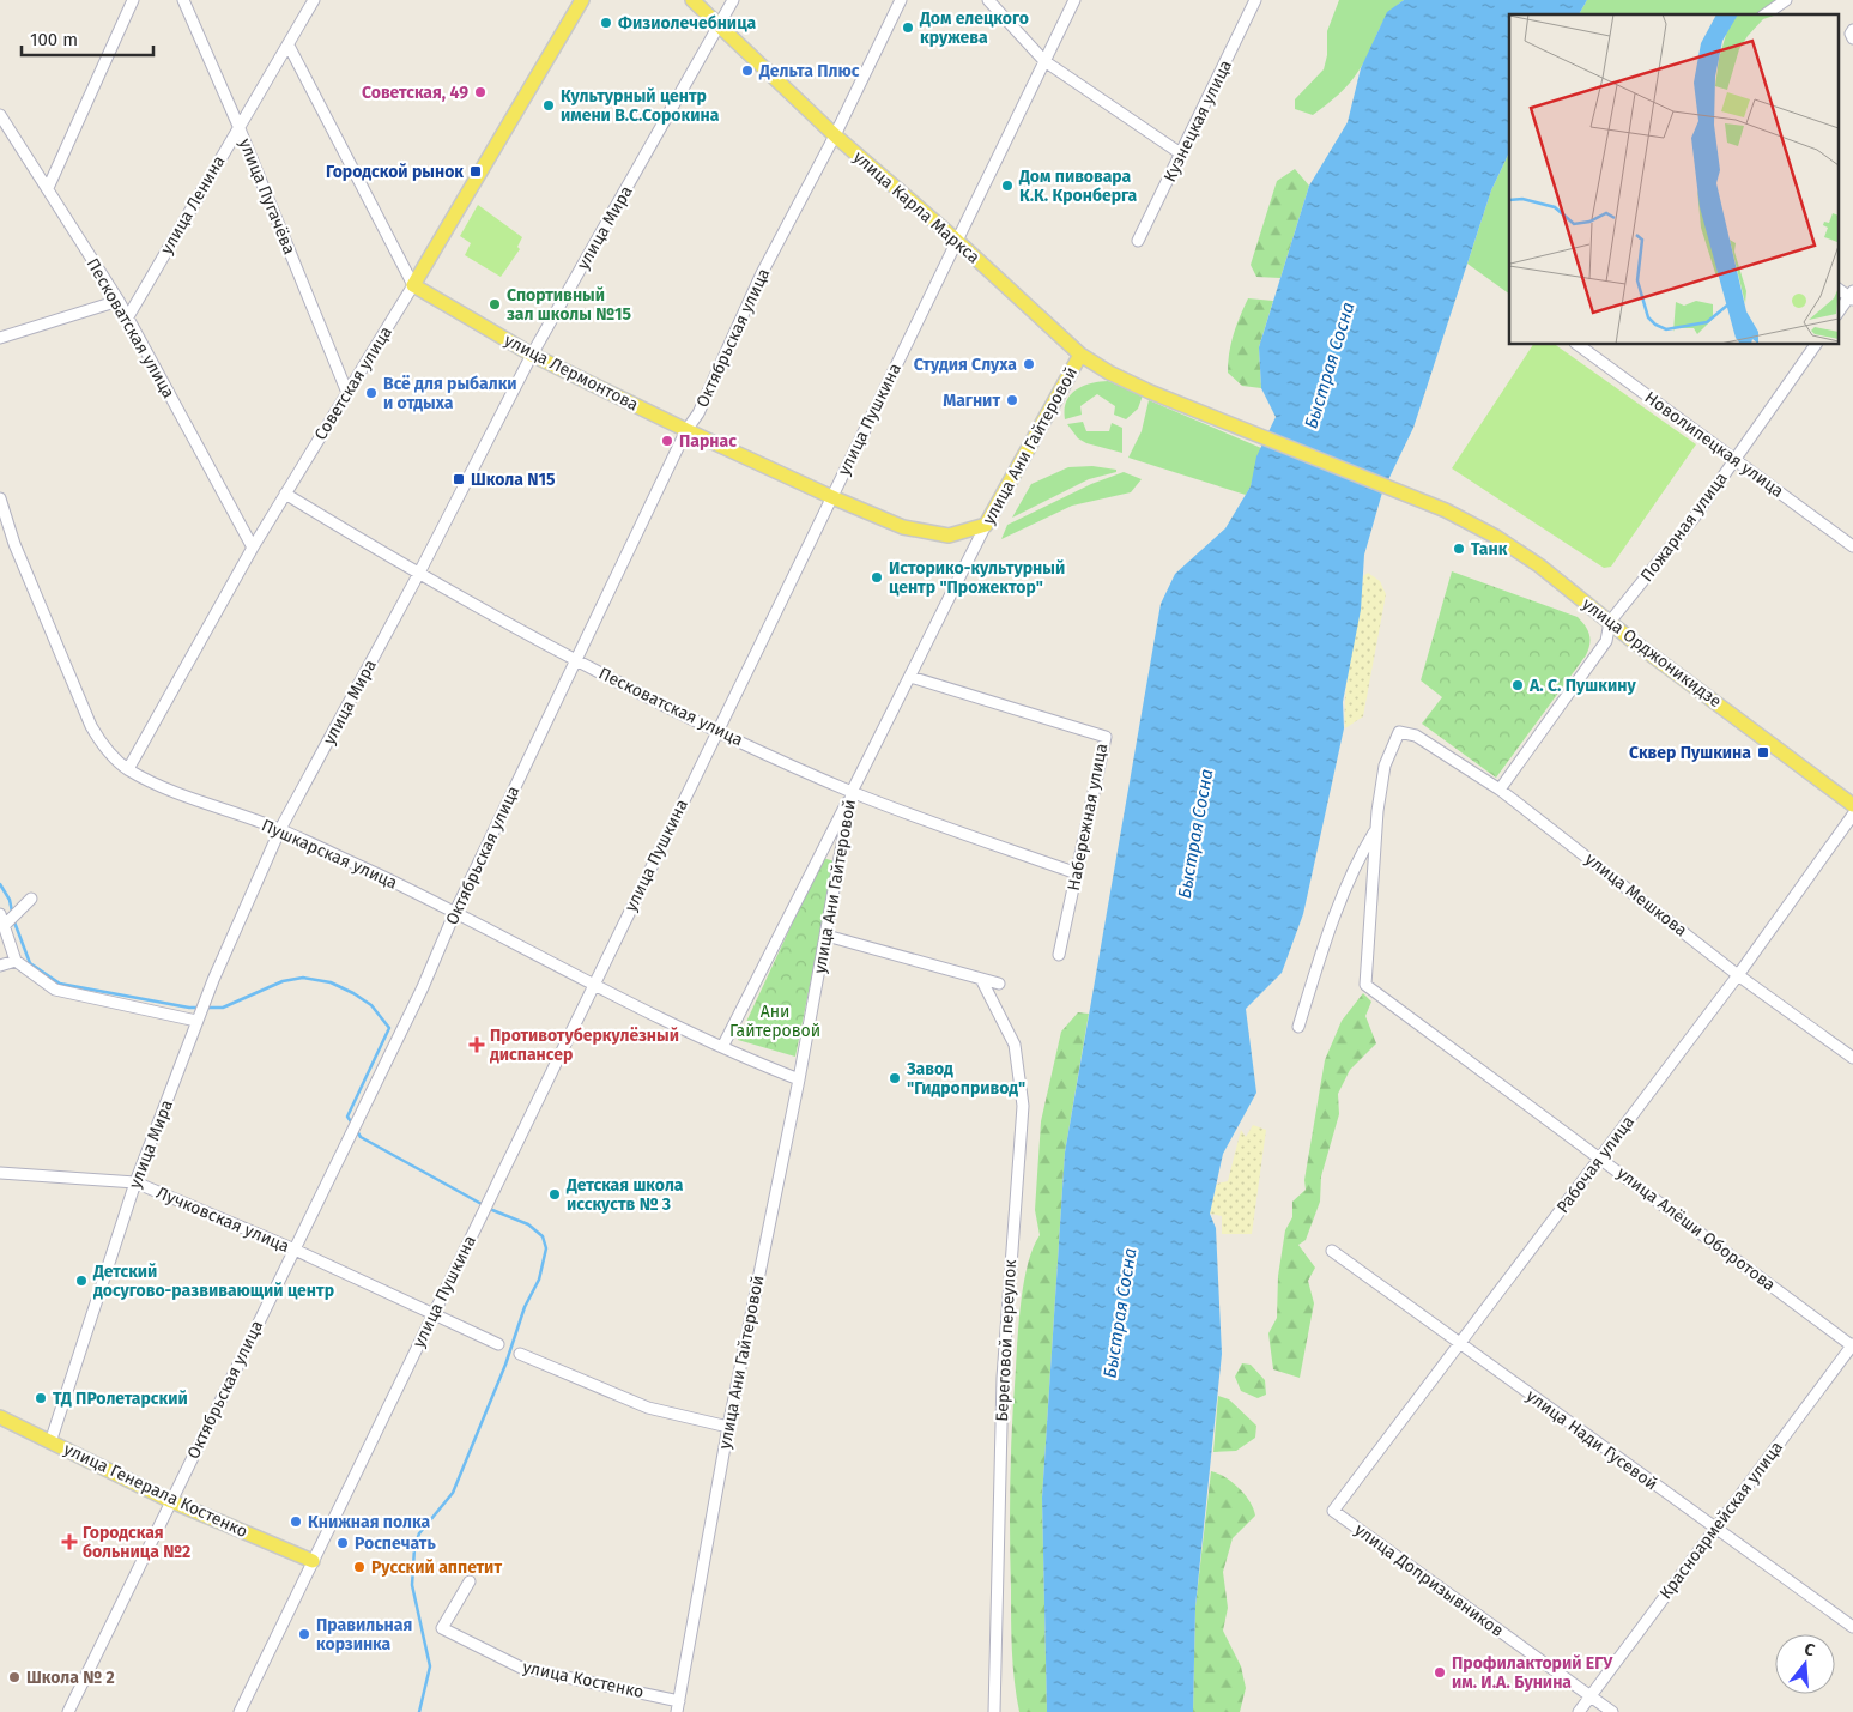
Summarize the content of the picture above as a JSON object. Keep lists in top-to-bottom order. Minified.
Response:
{"streets":{"main road":["улица Карла Маркса","улица Лермонтова","Советская улица","улица Ани Гайтеровой","улица Орджоникидзе","улица Генерала Костенко"],"street":["Кузнецкая улица","улица Пугачёва","улица Ленина","улица Мира","Песковатская улица","Октябрьская улица","улица Пушкина","Новолипецкая улица","Пожарная улица","Набережная улица","Пушкарская улица","улица Мешкова","Рабочая улица","Лучковская улица","улица Алёши Оборотова","Береговой переулок","улица Нади Гусевой","Красноармейская улица","улица Допризывников","улица Костенко"]},"crossings":[["улица Пугачёва","улица Ленина"],["улица Пугачёва","Советская улица"],["улица Ленина","Песковатская улица"],["улица Карла Маркса","улица Мира"],["улица Карла Маркса","Октябрьская улица"],["улица Карла Маркса","улица Пушкина"],["улица Карла Маркса","улица Ани Гайтеровой"],["улица Карла Маркса","улица Орджоникидзе"],["улица Мира","Песковатская улица"],["улица Мира","улица Лермонтова"],["улица Мира","Пушкарская улица"],["улица Мира","Лучковская улица"],["улица Мира","улица Генерала Костенко"],["Песковатская улица","Октябрьская улица"],["Песковатская улица","Советская улица"],["Песковатская улица","улица Пушкина"],["Песковатская улица","улица Ани Гайтеровой"],["Песковатская улица","Набережная улица"],["Октябрьская улица","улица Лермонтова"],["Октябрьская улица","Пушкарская улица"],["Октябрьская улица","Лучковская улица"],["Октябрьская улица","улица Генерала Костенко"],["улица Лермонтова","Советская улица"],["улица Лермонтова","улица Пушкина"],["улица Лермонтова","улица Ани Гайтеровой"],["Советская улица","Пушкарская улица"],["улица Пушкина","Пушкарская улица"],["улица Пушкина","Лучковская улица"],["улица Пушкина","улица Генерала Костенко"],["Новолипецкая улица","Пожарная улица"],["улица Ани Гайтеровой","Набережная улица"],["улица Ани Гайтеровой","Пушкарская улица"],["улица Ани Гайтеровой","улица Костенко"],["Пожарная улица","улица Орджоникидзе"],["Пожарная улица","улица Мешкова"],["улица Мешкова","Рабочая улица"],["улица Мешкова","улица Алёши Оборотова"],["Рабочая улица","улица Алёши Оборотова"],["Рабочая улица","улица Нади Гусевой"],["Рабочая улица","улица Допризывников"],["улица Алёши Оборотова","Красноармейская улица"],["улица Нади Гусевой","Красноармейская улица"],["Красноармейская улица","улица Допризывников"]],"water":["Быстрая Сосна"],"parks":["Ани Гайтеровой"],"places":{"other":["Физиолечебница","Дом елецкого кружева","Дельта Плюс","Советская, 49","Культурный центр имени В.С.Сорокина","Дом пивовара К.К. Кронберга","Спортивный зал школы №15","Студия Слуха","Всё для рыбалки и отдыха","Магнит","Парнас","Танк","Историко-культурный центр \"Прожектор\"","А. С. Пушкину","Завод \"Гидропривод\"","Детская школа исскуств № 3","Детский досугово-развивающий центр","ТД ПРолетарский","Книжная полка","Роспечать","Русский аппетит","Правильная корзинка","Профилакторий ЕГУ им. И.А. Бунина","Школа № 2"],"transit":["Городской рынок","Школа N15","Сквер Пушкина"],"health":["Противотуберкулёзный диспансер","Городская больница №2"]},"scale_bar":"100 m","north":"top"}
